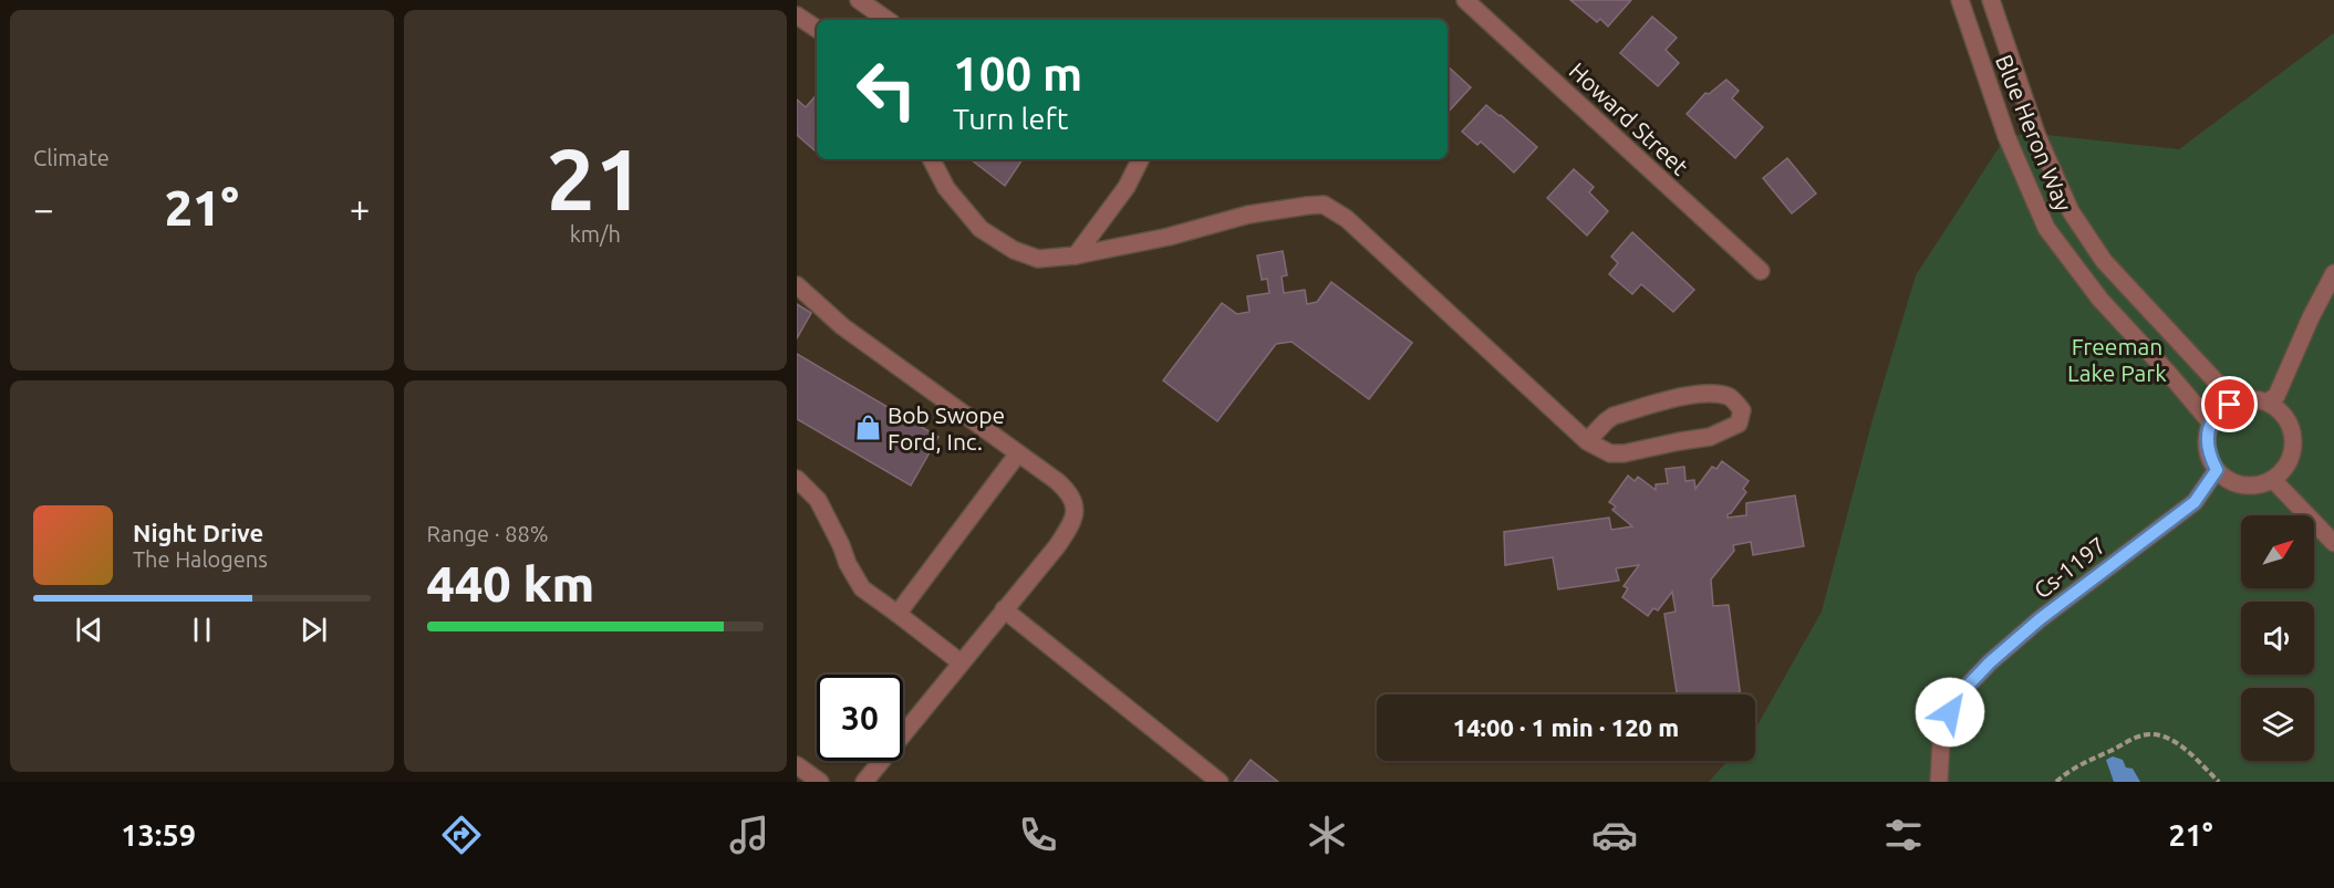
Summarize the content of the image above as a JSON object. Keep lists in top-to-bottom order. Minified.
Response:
{"streets":{"street":["Howard Street","Blue Heron Way","Cs-1197"]},"crossings":[["Blue Heron Way","Cs-1197"]],"parks":["Freeman Lake Park"],"places":{"shop":["Bob Swope Ford, Inc."]},"north":"top right","page":{"tile":["Climate",["21","km/h"],["Range · 88%","440 km"]],"turn":["100 m","Turn left"],"heat":["−","21°","+"],"song":["Night Drive","The Halogens"],"limit":"30","trip":"14:00 · 1 min · 120 m","tabs":["13:59","21°"]}}
